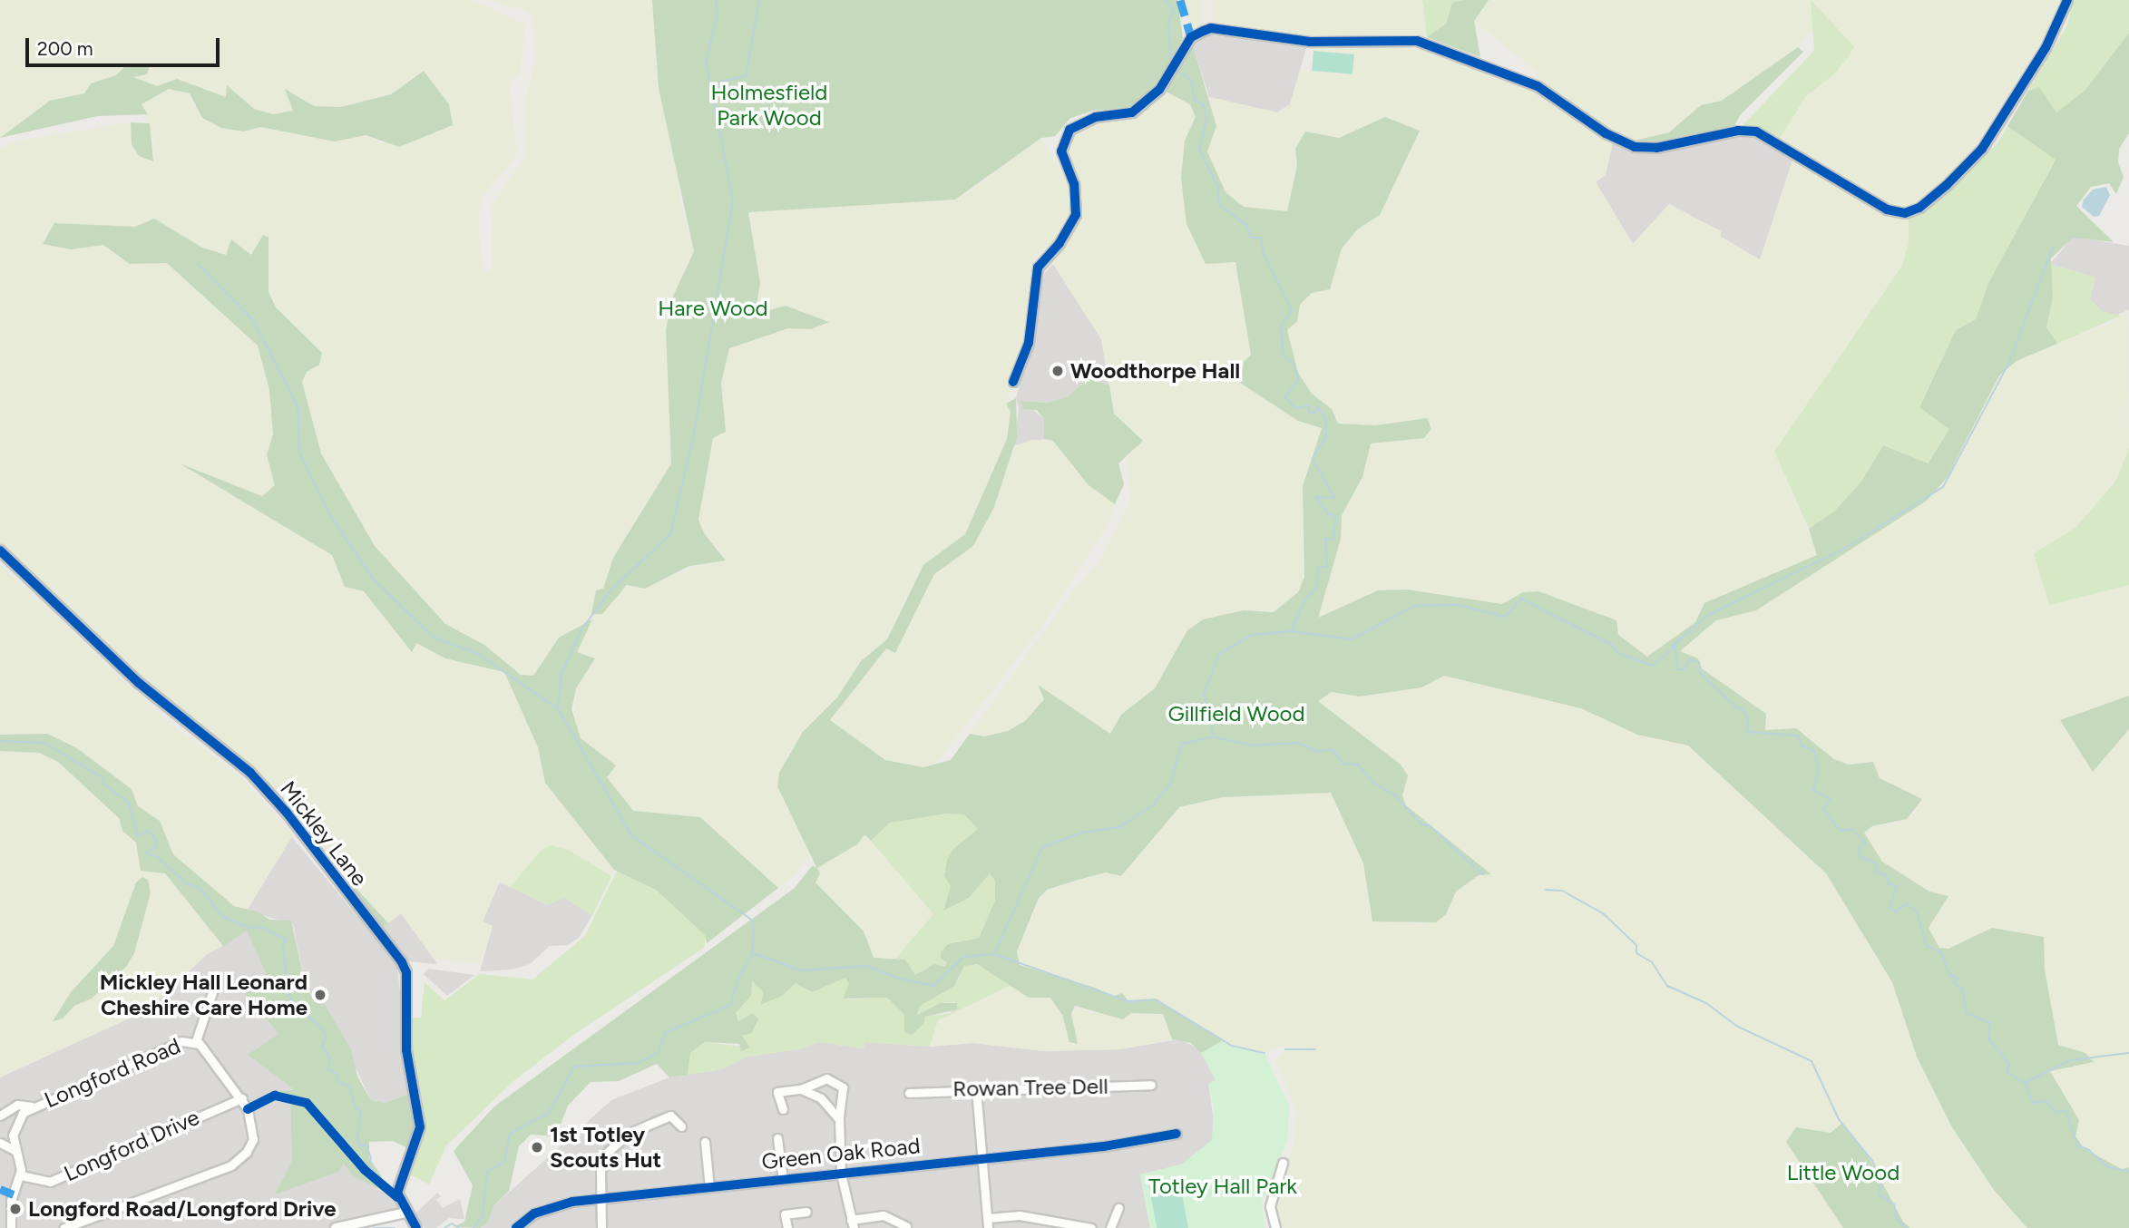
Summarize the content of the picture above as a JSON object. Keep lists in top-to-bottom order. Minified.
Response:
{"streets":{"street":["Mickley Lane","Longford Road","Rowan Tree Dell","Longford Drive","Green Oak Road"]},"crossings":[["Longford Road","Longford Drive"]],"parks":["Holmesfield Park Wood","Hare Wood","Gillfield Wood","Little Wood","Totley Hall Park"],"places":["Woodthorpe Hall","Mickley Hall Leonard Cheshire Care Home","1st Totley Scouts Hut","Longford Road/Longford Drive"],"scale_bar":"200 m"}
